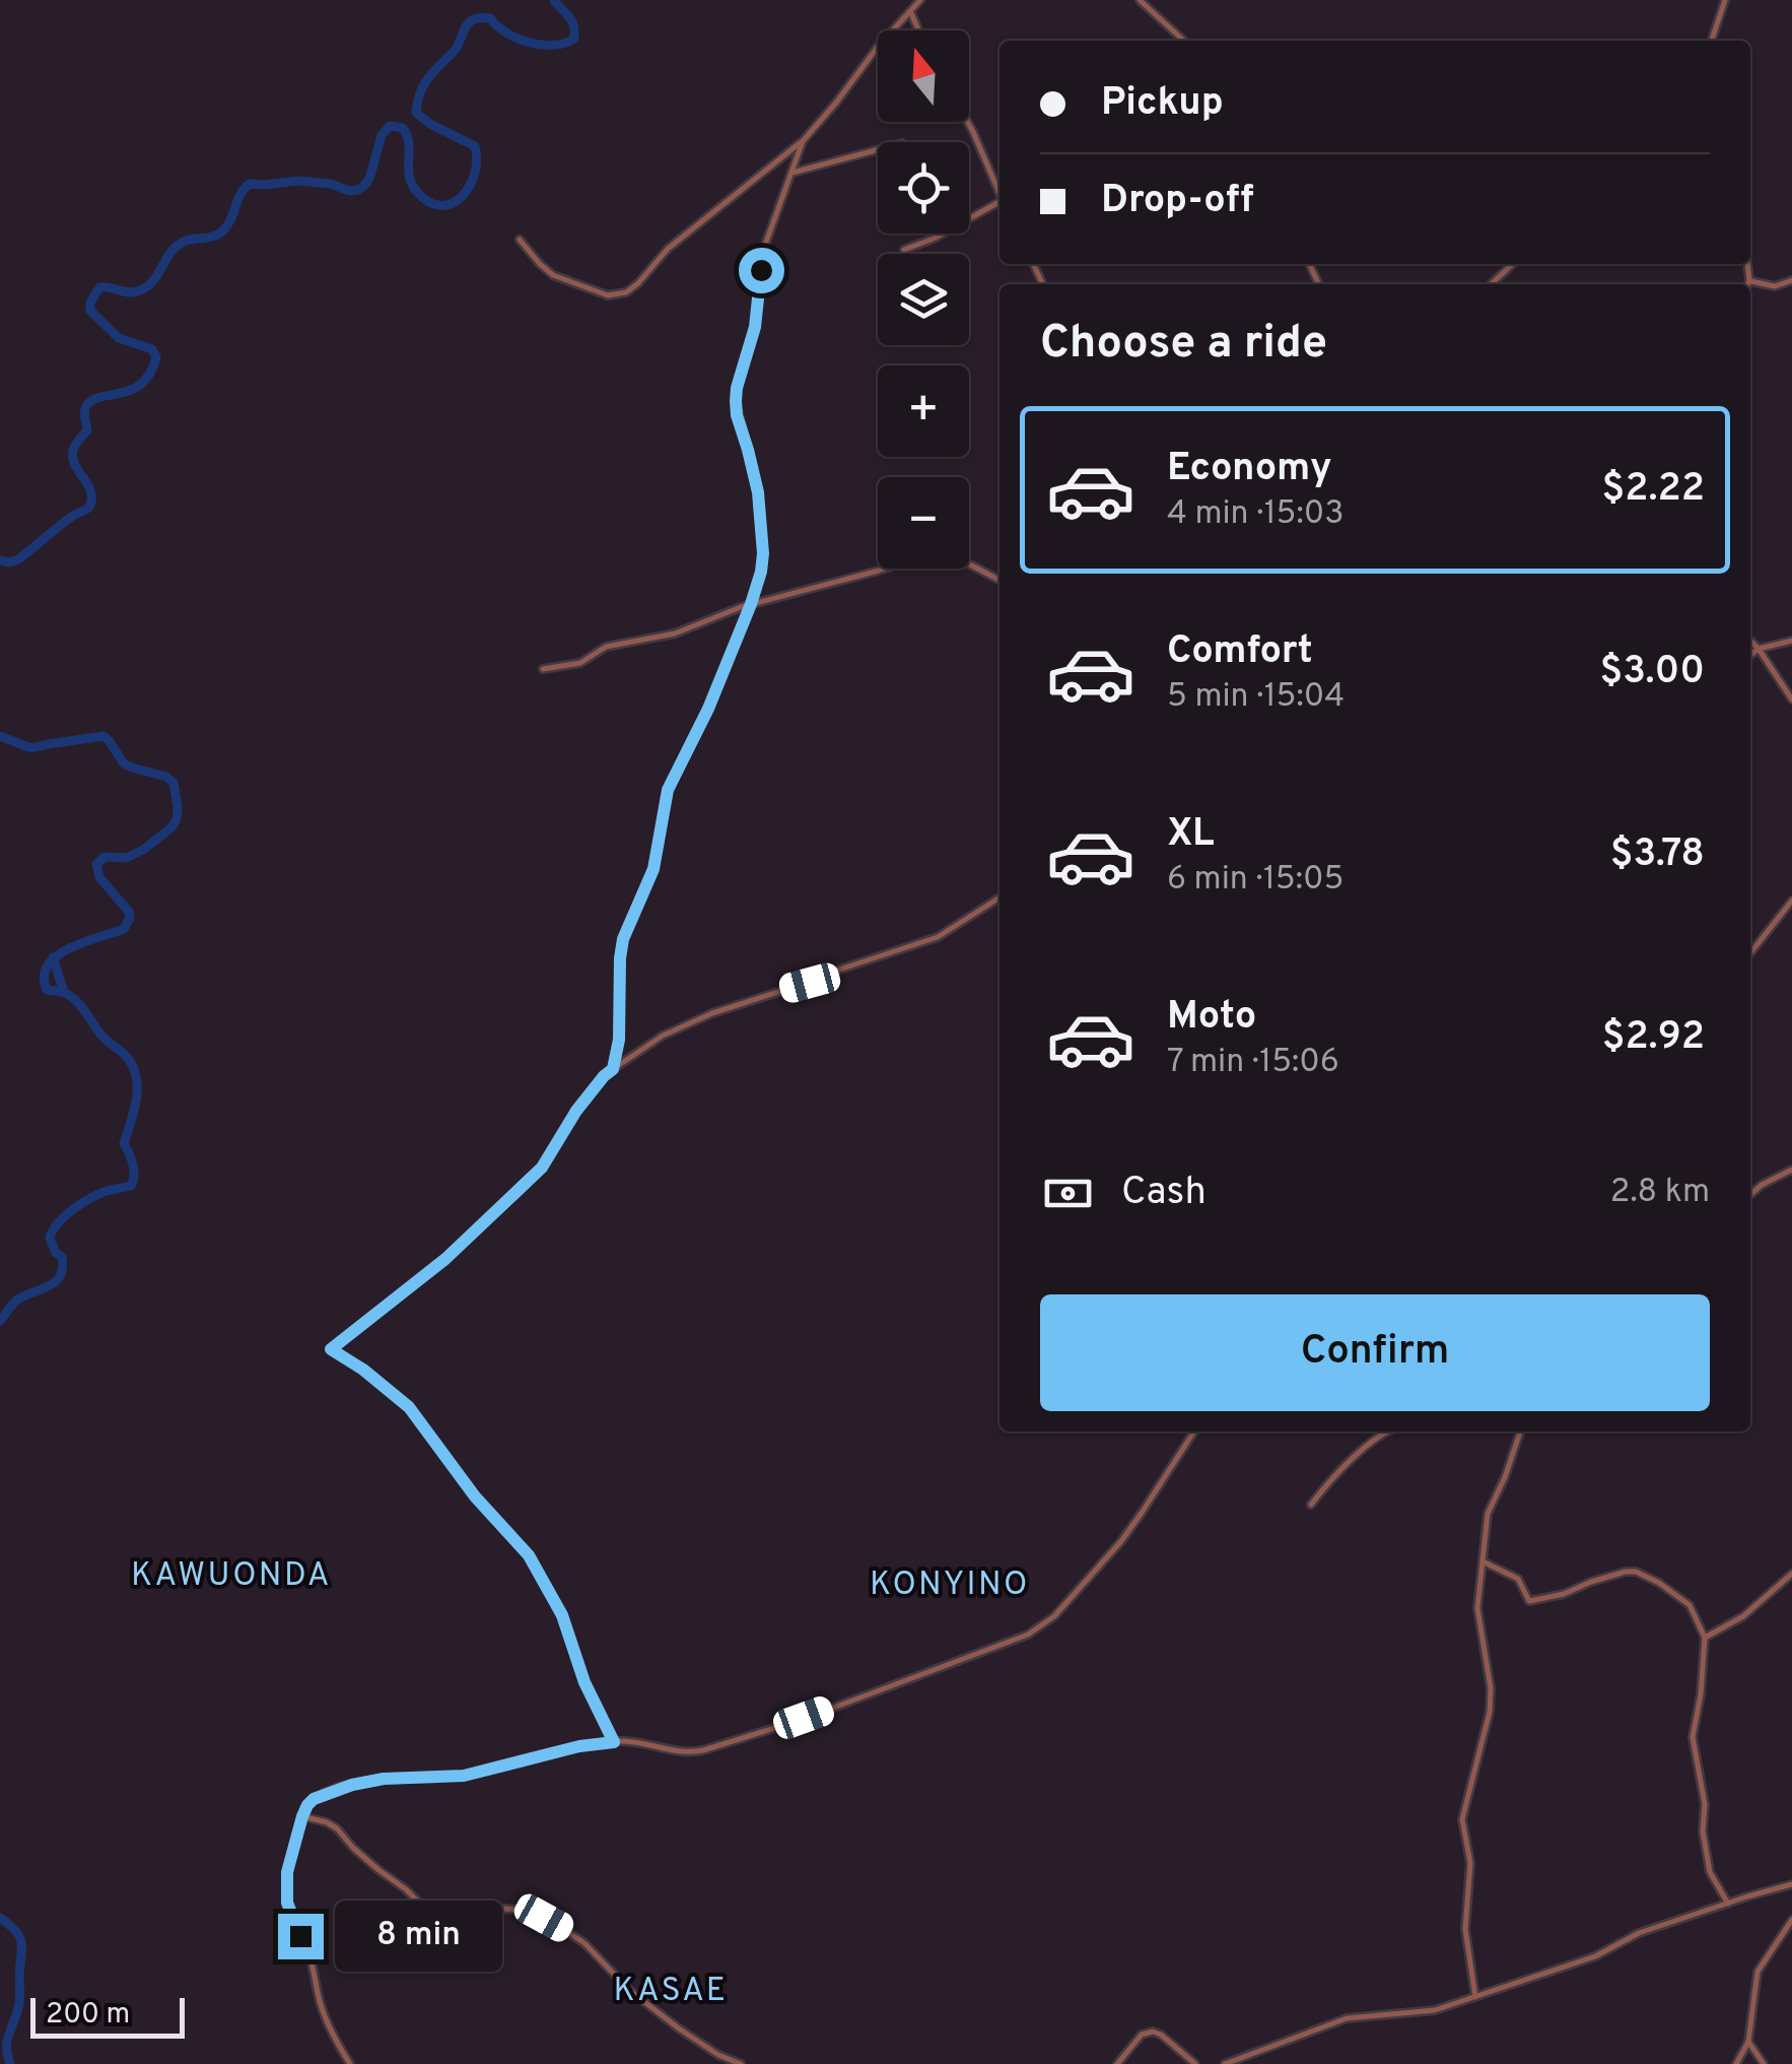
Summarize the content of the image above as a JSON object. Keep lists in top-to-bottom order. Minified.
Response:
{"districts":["KAWUONDA","KONYINO","KASAE"],"scale_bar":"200 m","north":"top","page":{"map_buttons":["+","−"],"banner":["Pickup","Drop-off"],"heading":"Choose a ride","list":[{"name":"Economy","note":"4 min · 15:03","value":"$2.22"},{"name":"Comfort","note":"5 min · 15:04","value":"$3.00"},{"name":"XL","note":"6 min · 15:05","value":"$3.78"},{"name":"Moto","note":"7 min · 15:06","value":"$2.92"}],"pay":["Cash","2.8 km"],"buttons":"Confirm","bubble":"8 min","scale":"200 m"}}
